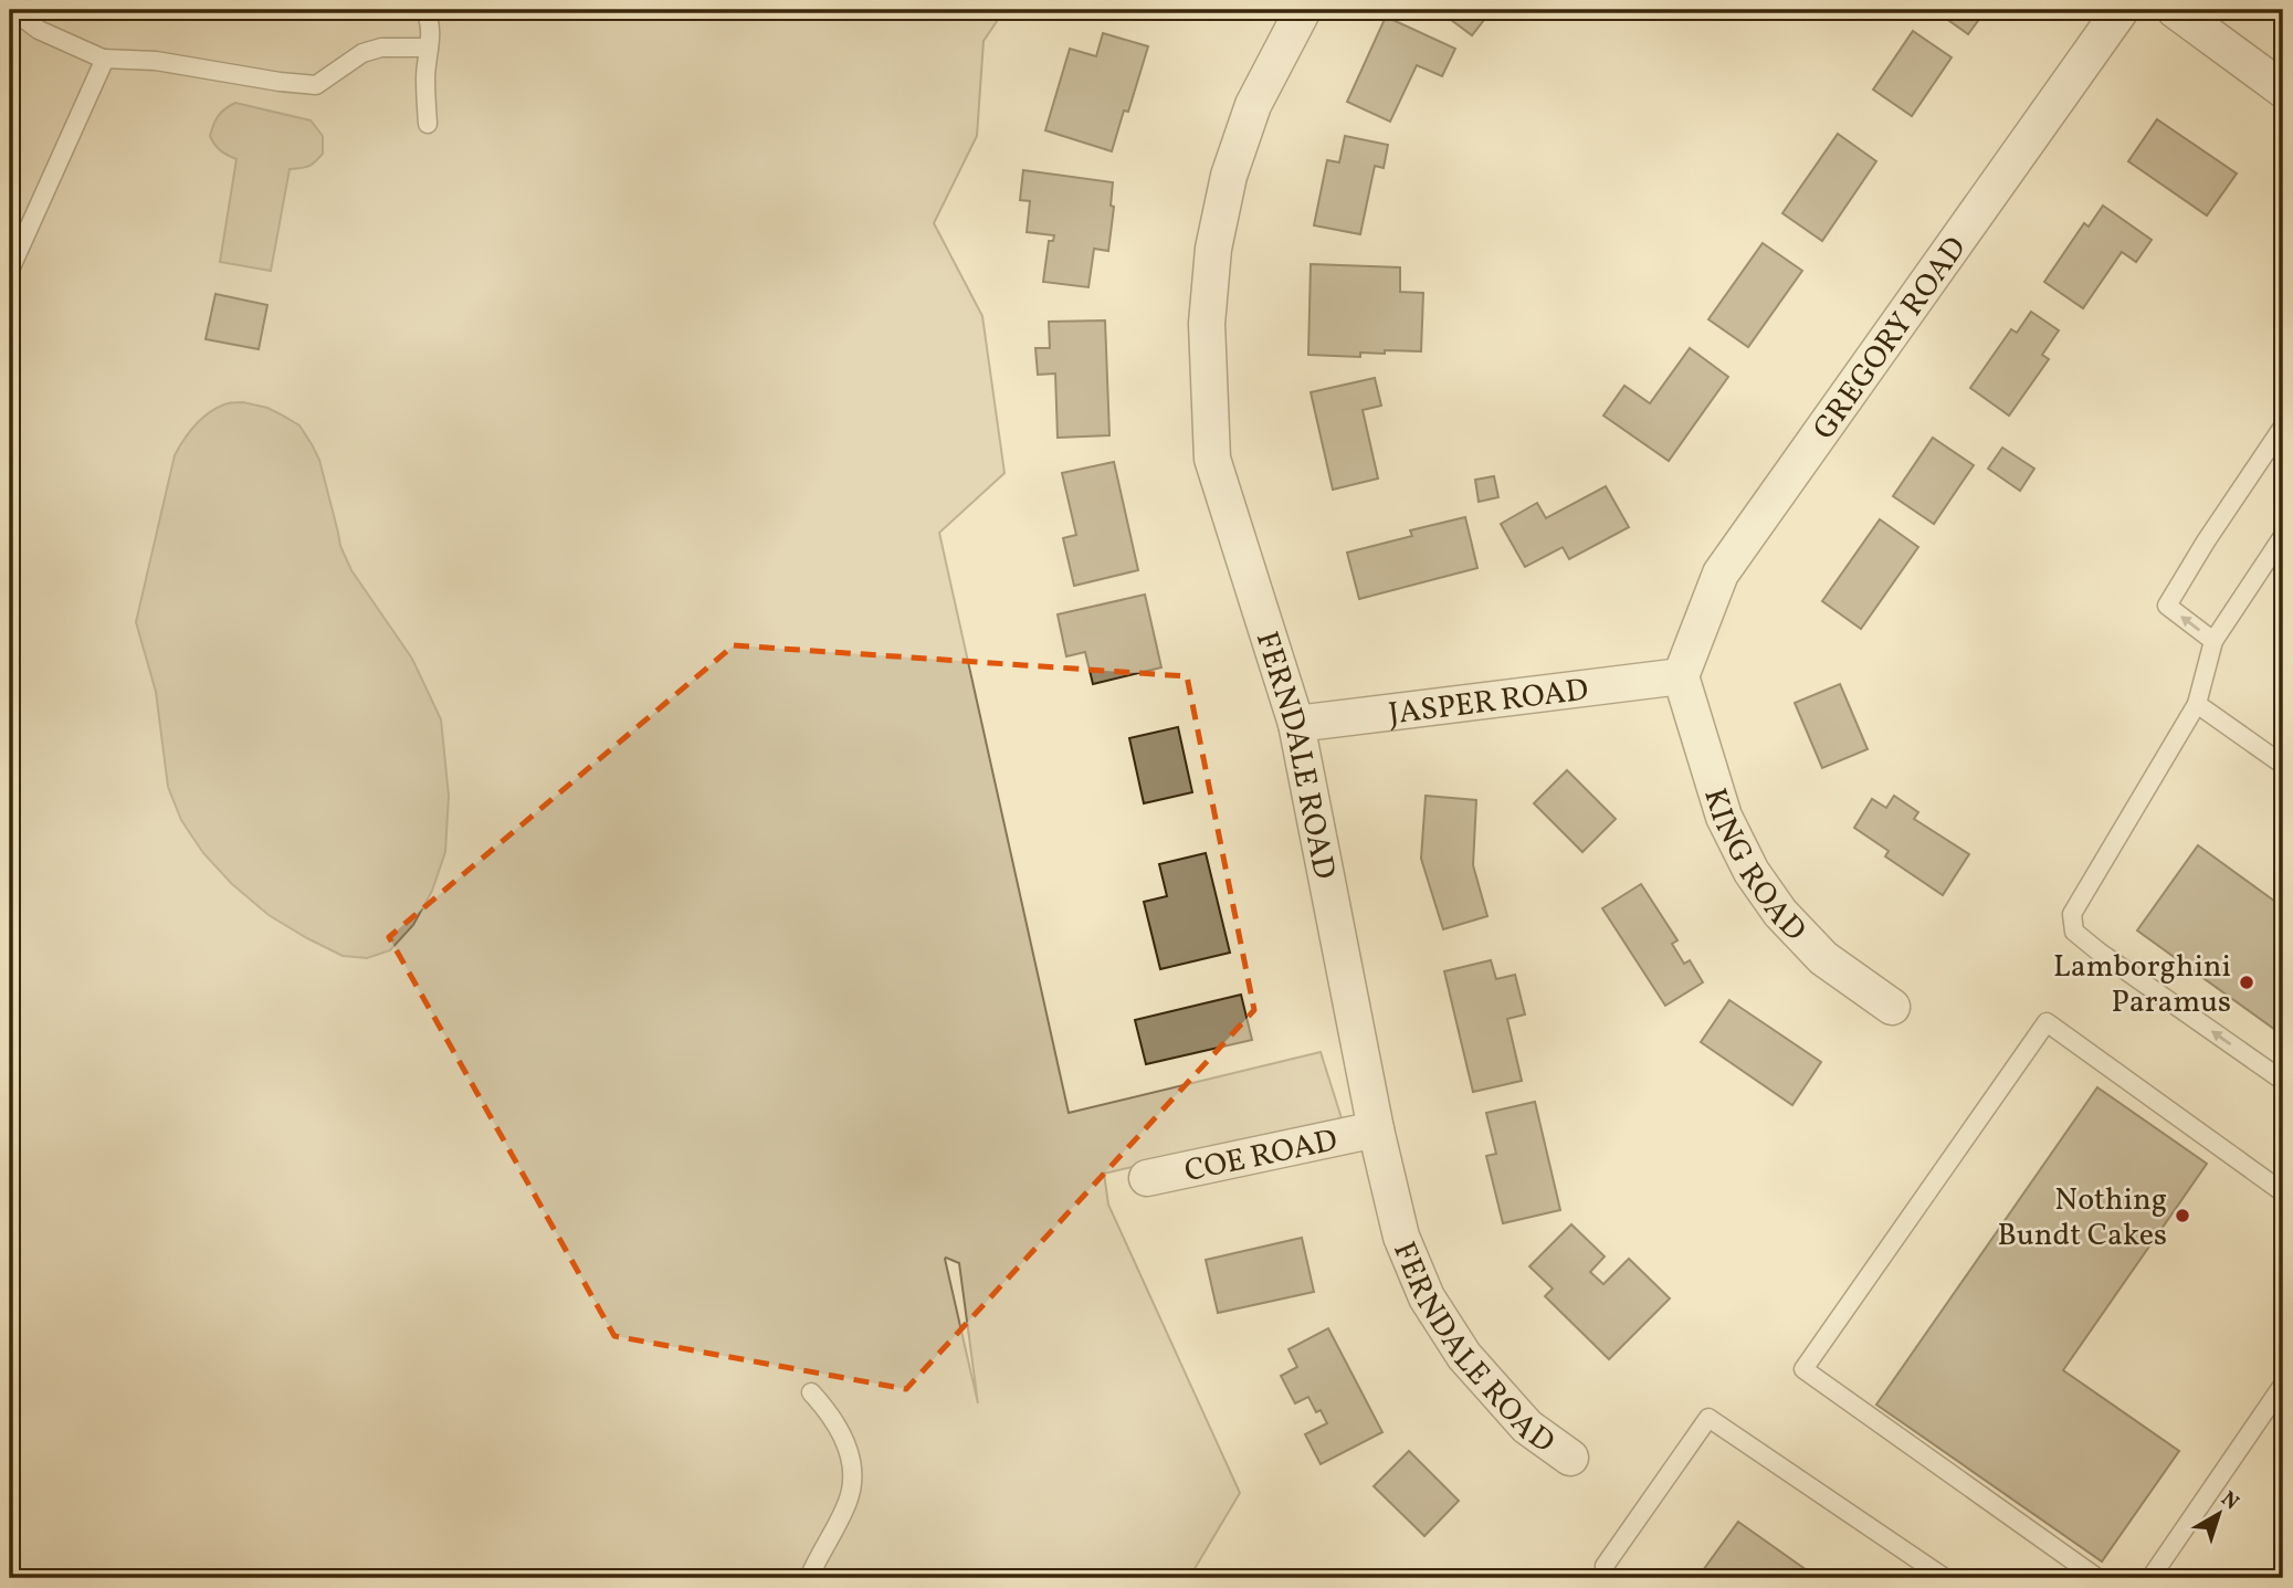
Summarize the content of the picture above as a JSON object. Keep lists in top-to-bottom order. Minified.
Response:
{"streets":{"street":["GREGORY ROAD","JASPER ROAD","FERNDALE ROAD","KING ROAD","COE ROAD"]},"crossings":[["GREGORY ROAD","JASPER ROAD"],["GREGORY ROAD","KING ROAD"],["JASPER ROAD","FERNDALE ROAD"],["JASPER ROAD","KING ROAD"],["FERNDALE ROAD","COE ROAD"]],"places":["Lamborghini Paramus","Nothing Bundt Cakes"],"north":"top right"}
